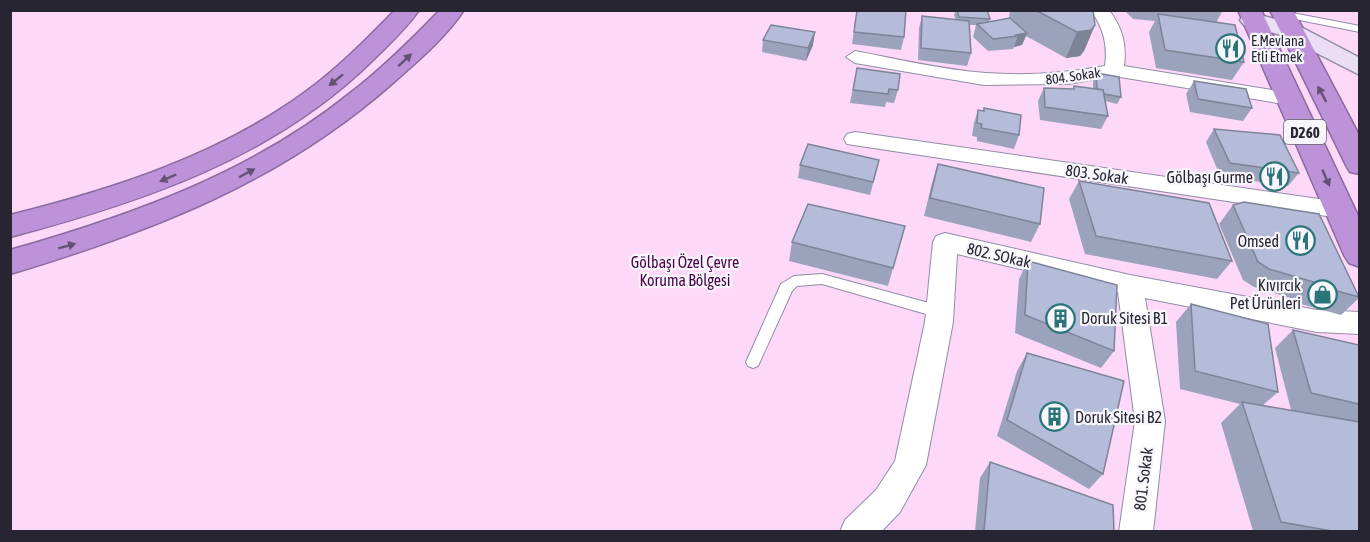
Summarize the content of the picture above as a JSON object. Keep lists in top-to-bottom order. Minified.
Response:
{"streets":{"highway":["D260"],"street":["804. Sokak","803. Sokak","802. SOkak","801. Sokak"]},"crossings":[["804. Sokak","D260"],["D260","803. Sokak"],["802. SOkak","801. Sokak"]],"parks":["Gölbaşı Özel Çevre Koruma Bölgesi"],"places":{"restaurant":["E.Mevlana Etli Etmek","Gölbaşı Gurme","Omsed"],"shop":["Kıvırcık Pet Ürünleri"],"building":["Doruk Sitesi B1","Doruk Sitesi B2"]}}
